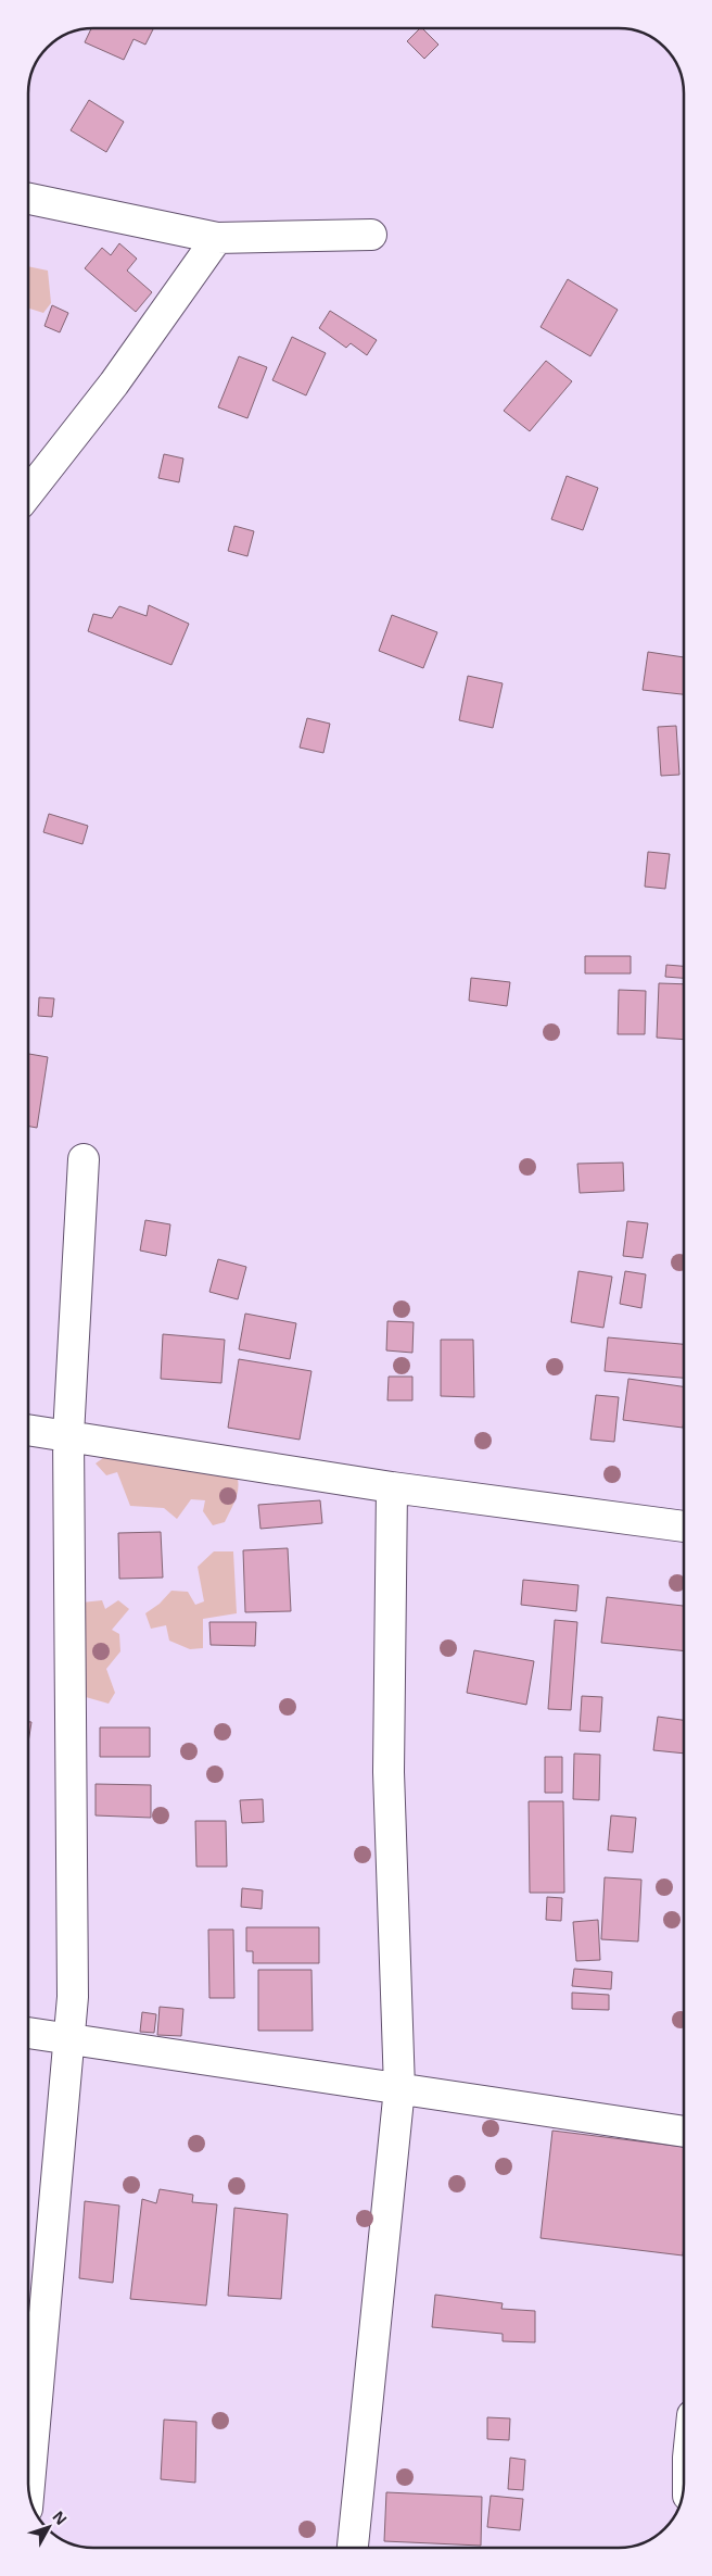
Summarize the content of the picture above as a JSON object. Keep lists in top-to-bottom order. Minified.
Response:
{"north":"top right"}
